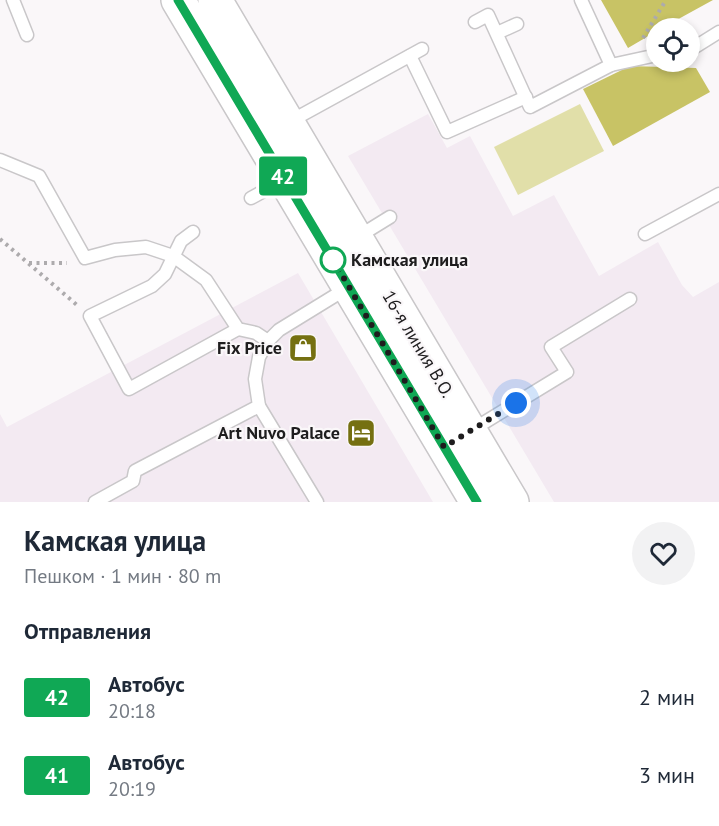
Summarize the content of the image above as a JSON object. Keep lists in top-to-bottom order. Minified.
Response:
{"streets":{"main road":["16-я линия В.О."]},"places":{"other":["Камская улица"],"shop":["Fix Price"],"hotel":["Art Nuvo Palace"]},"lines":["bus line 42"],"page":{"on_map":"42","heading":[["Камская улица","Пешком · 1 мин · 80 m"],"Отправления"],"list":[{"mark":"42","name":"Автобус","note":"20:18","value":"2 мин"},{"mark":"41","name":"Автобус","note":"20:19","value":"3 мин"}]}}
